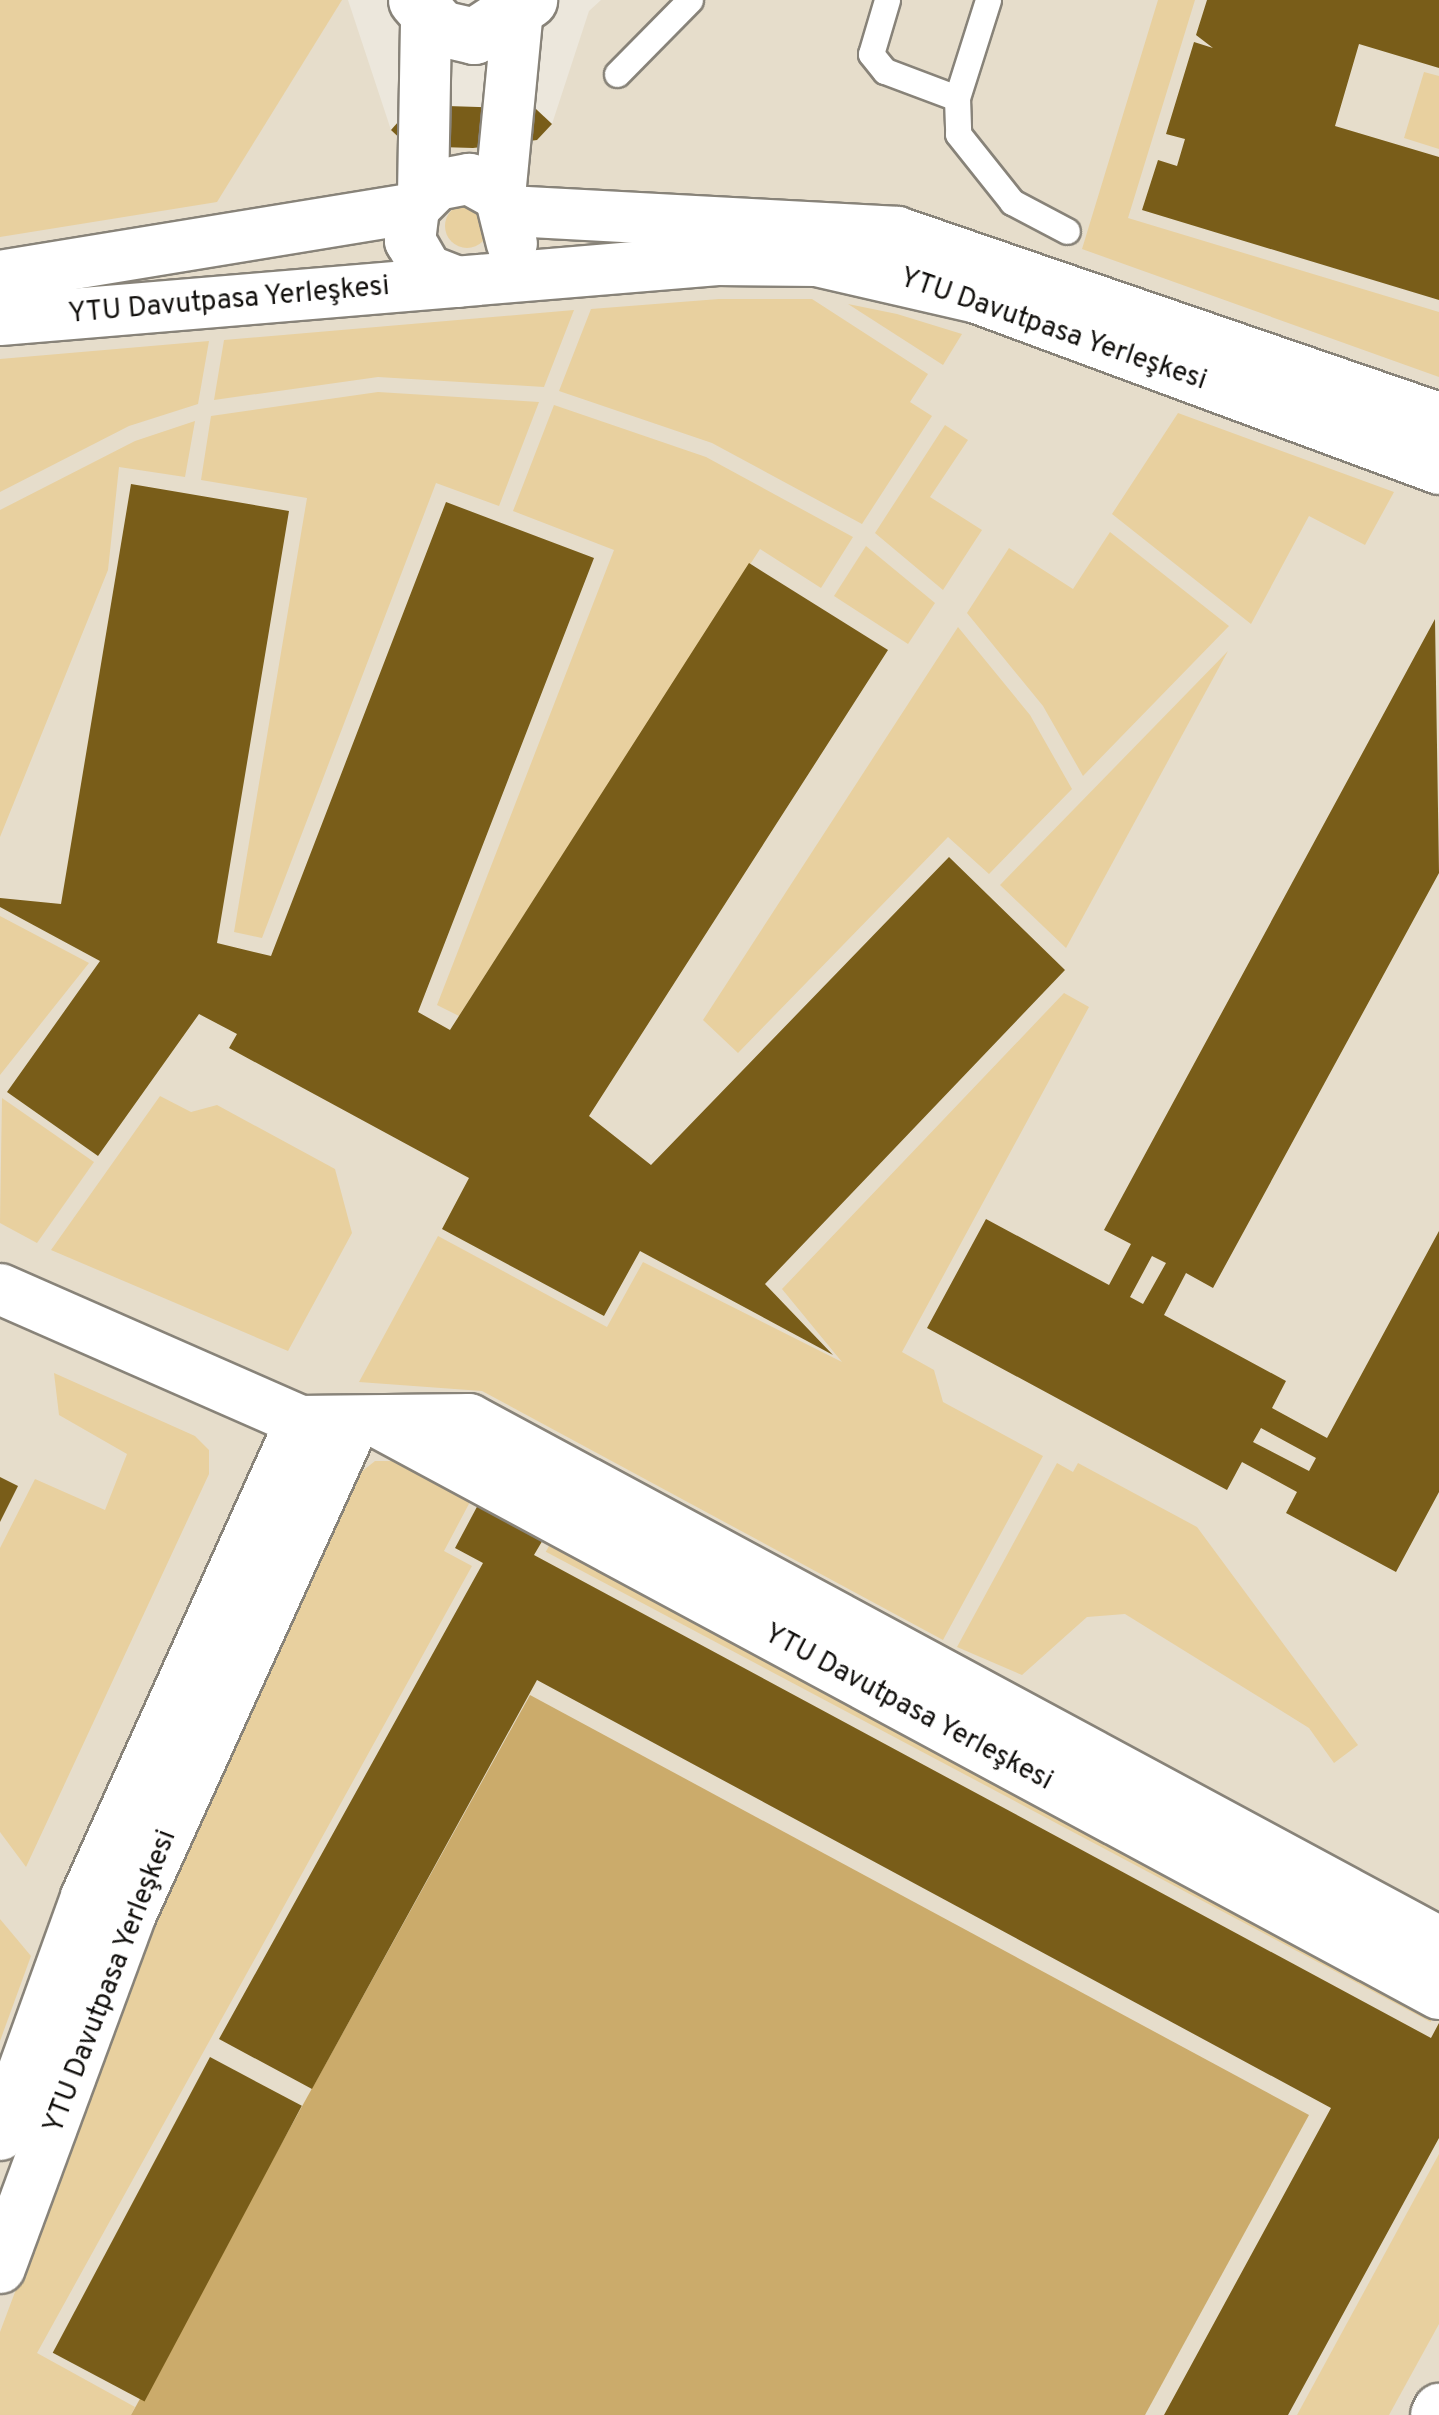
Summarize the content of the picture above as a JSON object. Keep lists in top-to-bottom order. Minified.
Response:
{"streets":{"street":["YTU Davutpasa Yerleşkesi"]}}
